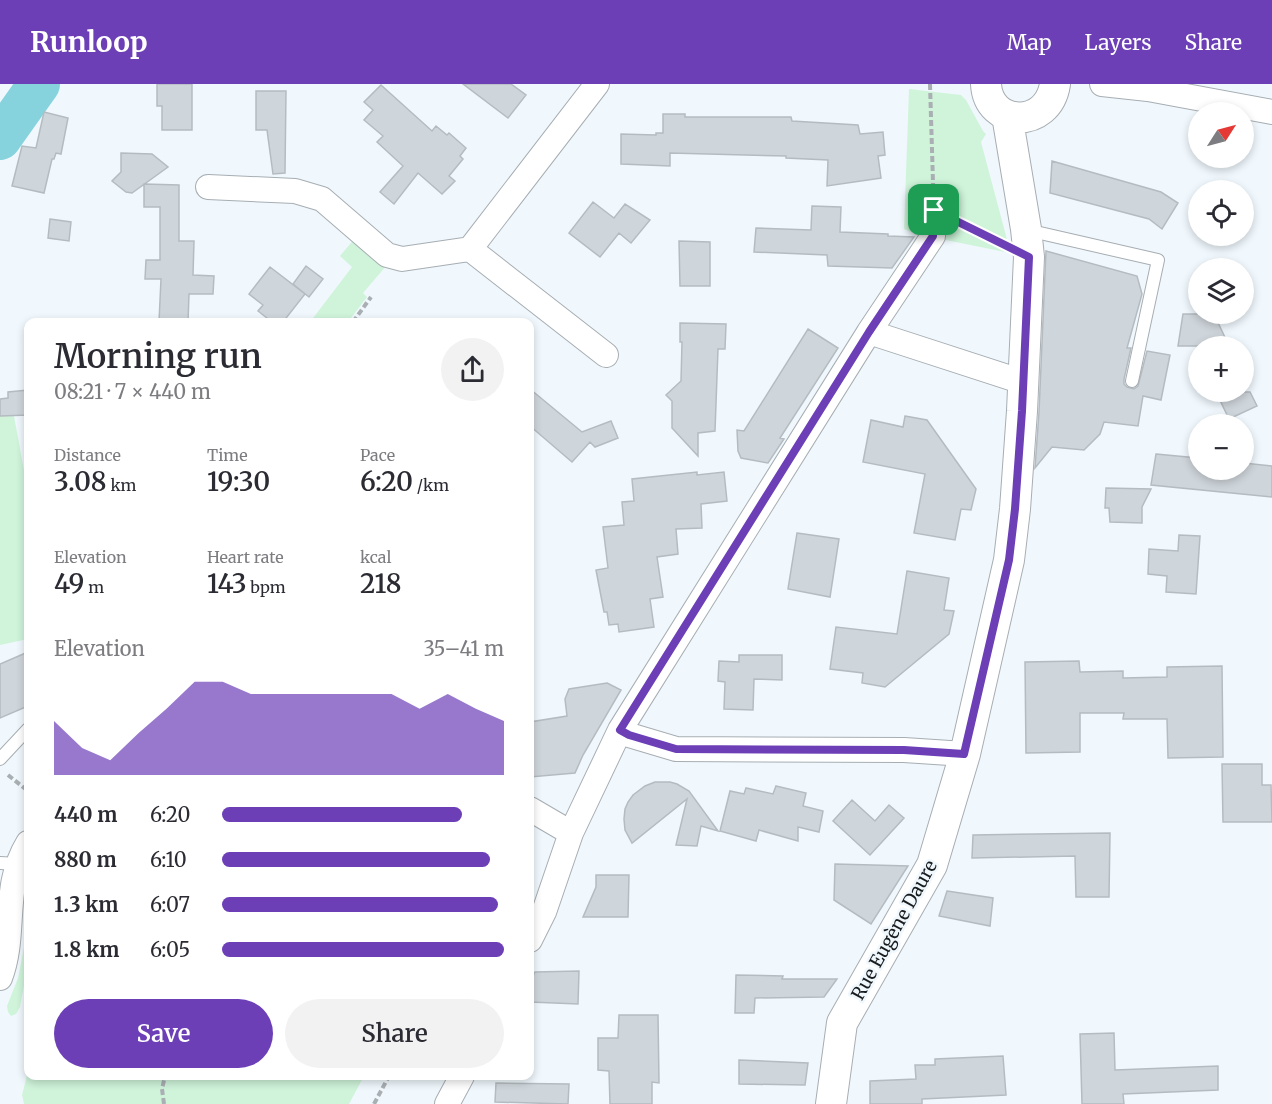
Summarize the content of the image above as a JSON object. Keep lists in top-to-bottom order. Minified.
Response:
{"streets":{"street":["Rue Eugène Daure"]},"north":"top right","page":{"header":"Runloop","nav":["Map","Layers","Share"],"map_buttons":["+","−"],"heading":["Morning run","08:21 · 7 × 440 m"],"stats":[["Distance","3.08 km"],["Time","19:30"],["Pace","6:20 /km"],["Elevation","49 m"],["Heart rate","143 bpm"],["kcal","218"]],"chart":["Elevation","35–41 m"],"list":[{"name":"440 m","note":"6:20"},{"name":"880 m","note":"6:10"},{"name":"1.3 km","note":"6:07"},{"name":"1.8 km","note":"6:05"}],"buttons":["Save","Share"]}}
